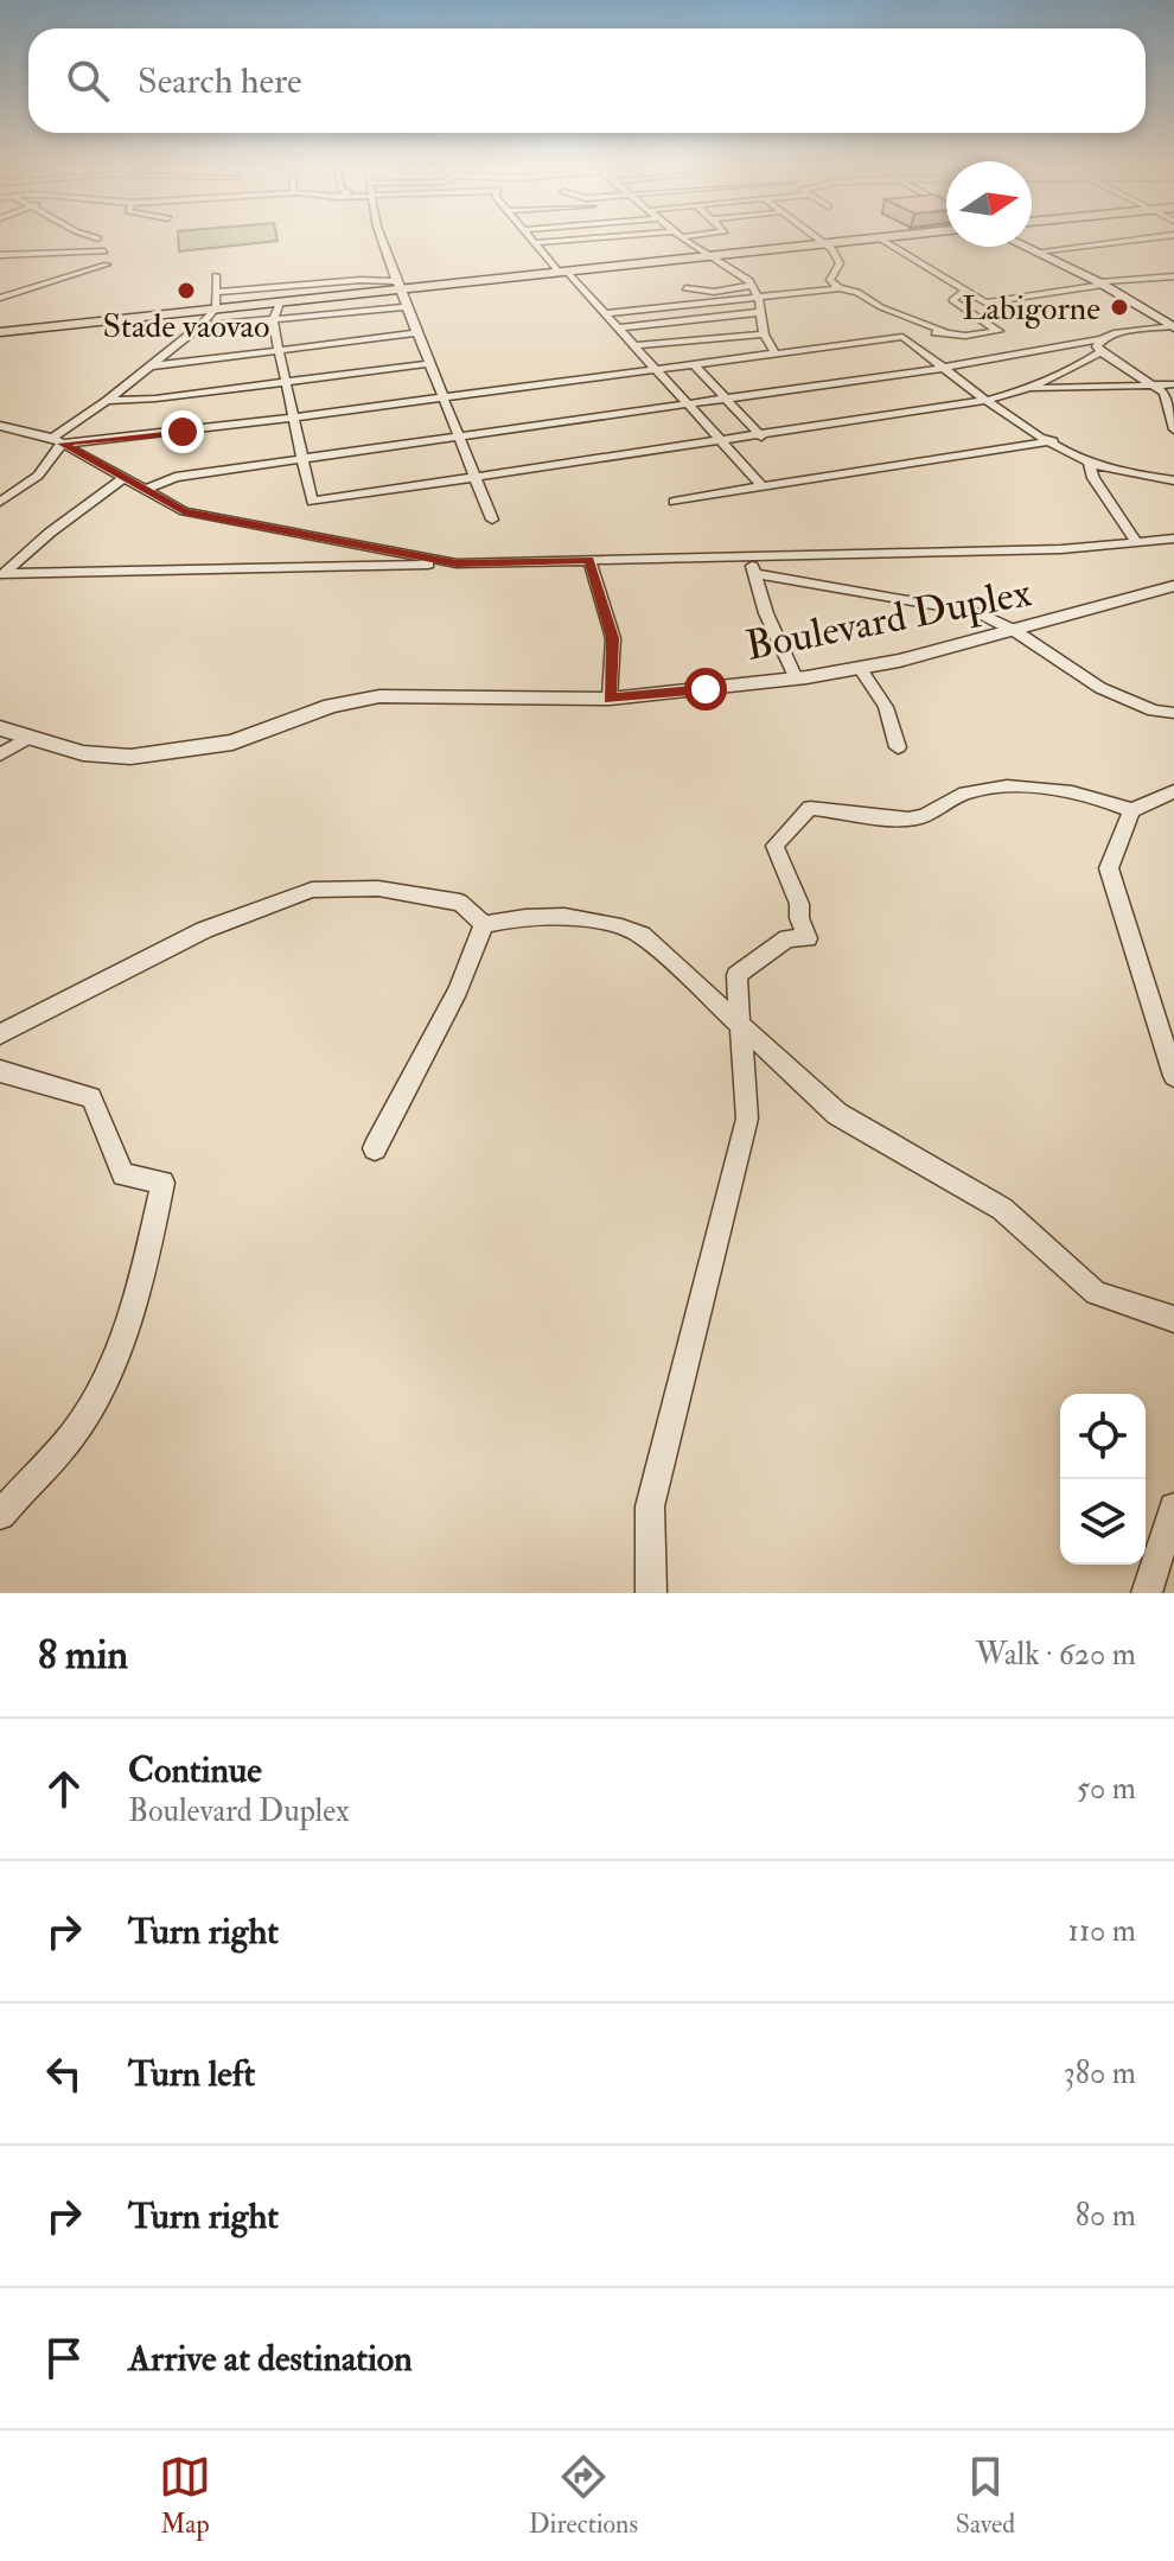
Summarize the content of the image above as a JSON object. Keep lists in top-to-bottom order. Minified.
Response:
{"streets":{"street":["Boulevard Duplex"]},"places":["Stade vaovao","Labigorne"],"north":"right","page":{"search":"Search here","heading":["8 min","Walk · 620 m"],"list":[["Continue","Boulevard Duplex","50 m"],["Turn right","110 m"],["Turn left","380 m"],["Turn right","80 m"],"Arrive at destination"],"nav":["Map","Directions","Saved"]}}
